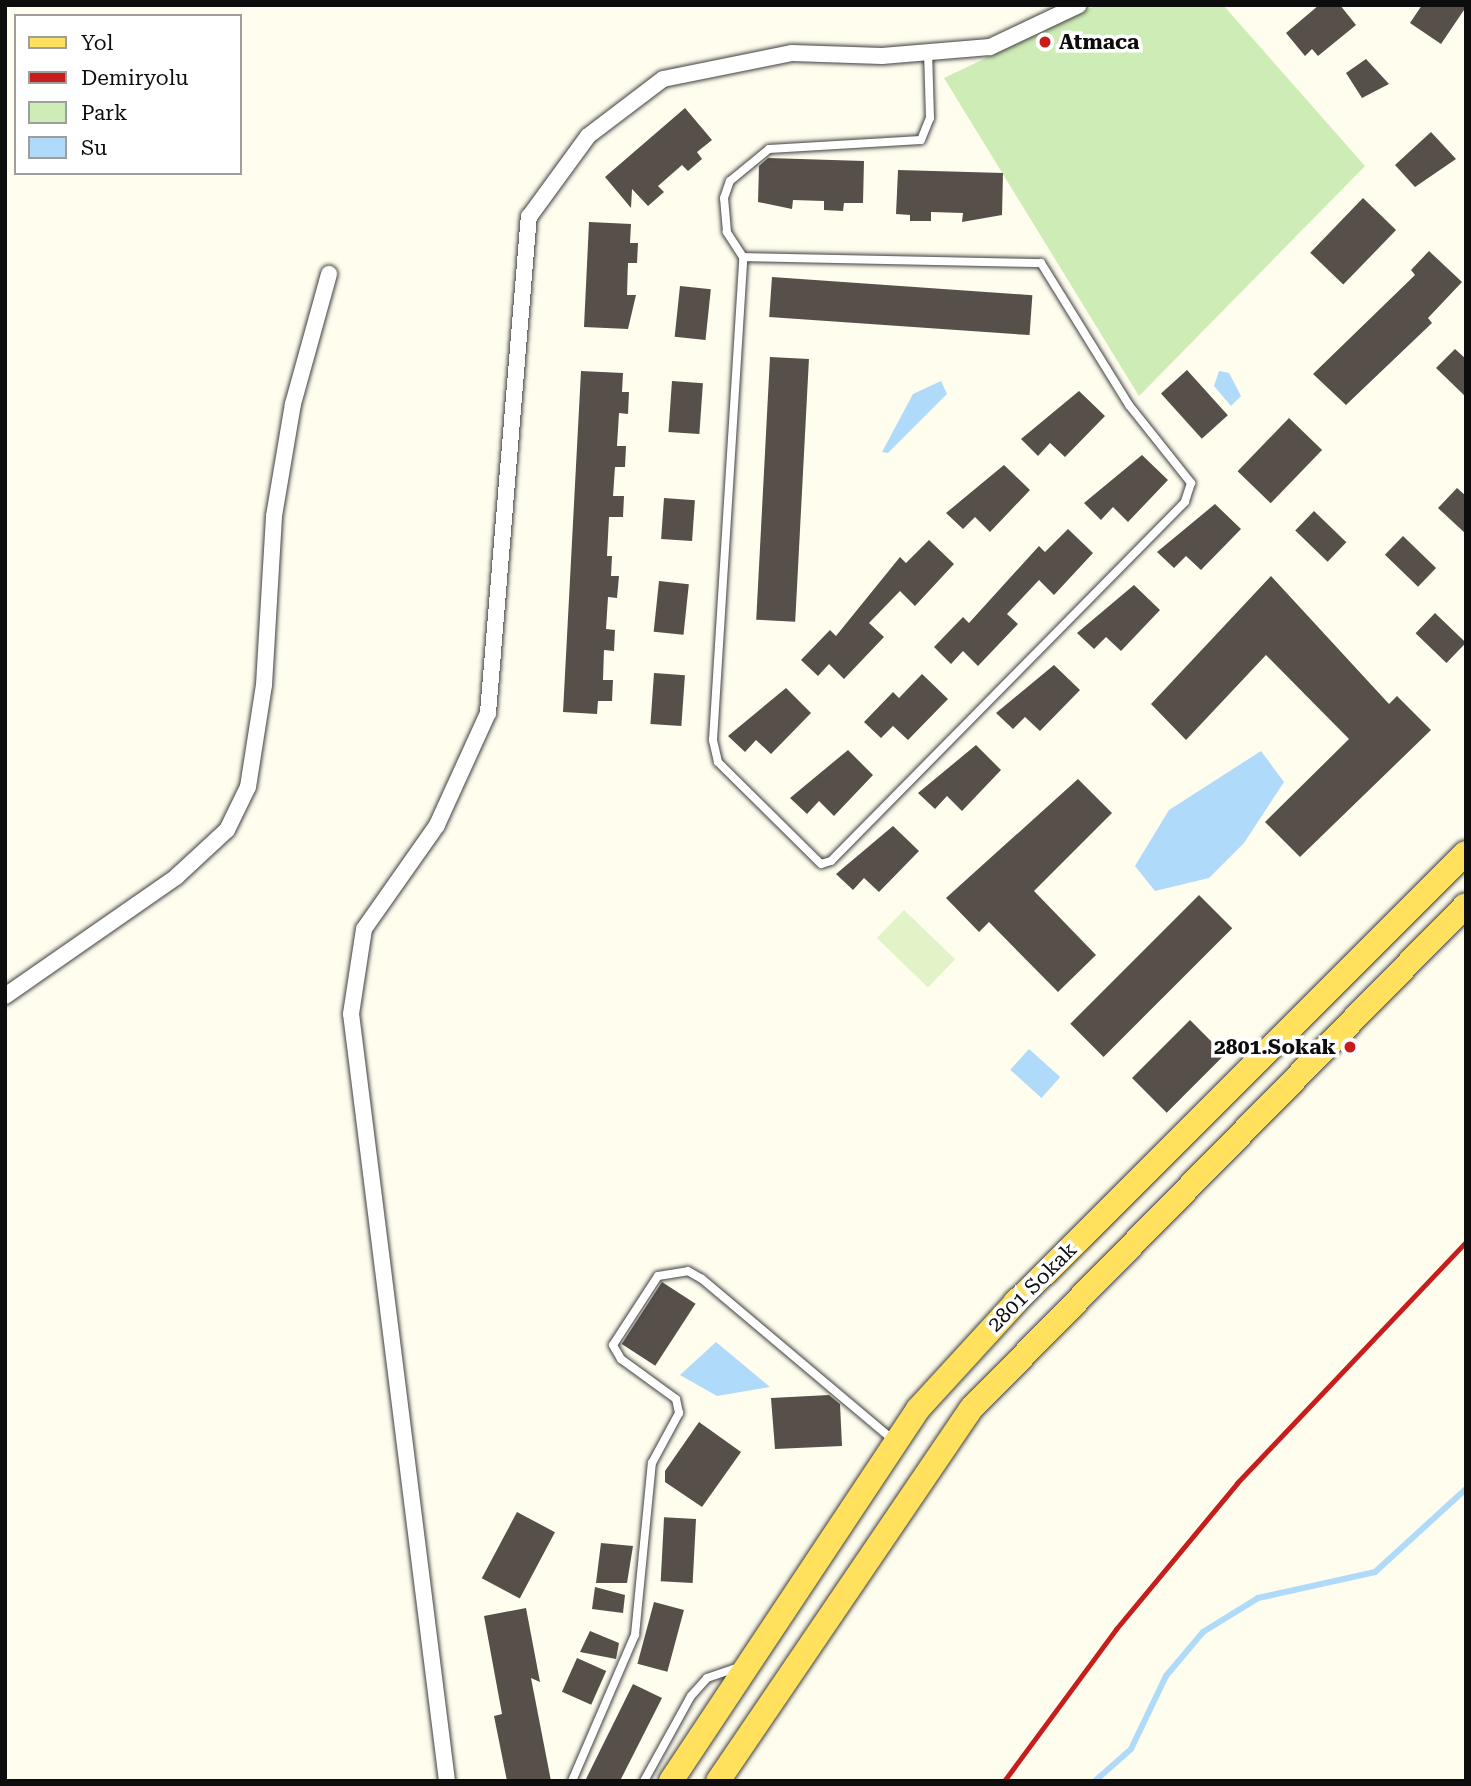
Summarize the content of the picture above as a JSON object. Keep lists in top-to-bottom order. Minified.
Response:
{"streets":{"main road":["2801 Sokak"]},"places":["Atmaca","2801.Sokak"],"legend":["Yol","Demiryolu","Park","Su"]}
